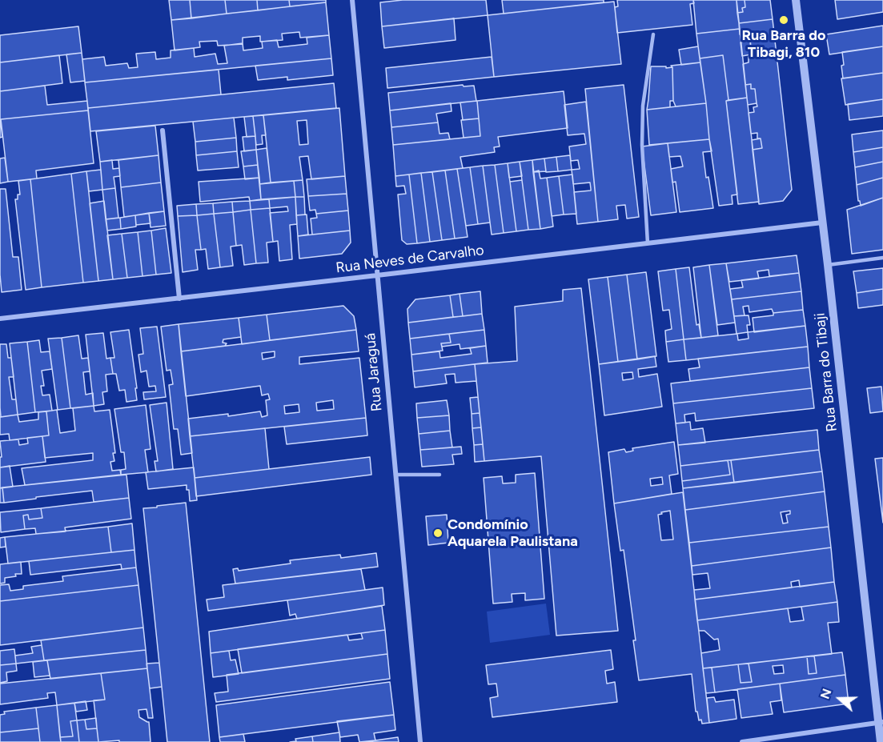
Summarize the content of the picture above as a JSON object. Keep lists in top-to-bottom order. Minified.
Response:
{"streets":{"street":["Rua Neves de Carvalho","Rua Jaraguá","Rua Barra do Tibaji"]},"crossings":[["Rua Neves de Carvalho","Rua Jaraguá"],["Rua Neves de Carvalho","Rua Barra do Tibaji"]],"places":["Rua Barra do Tibagi, 810","Condomínio Aquarela Paulistana"],"north":"left"}
